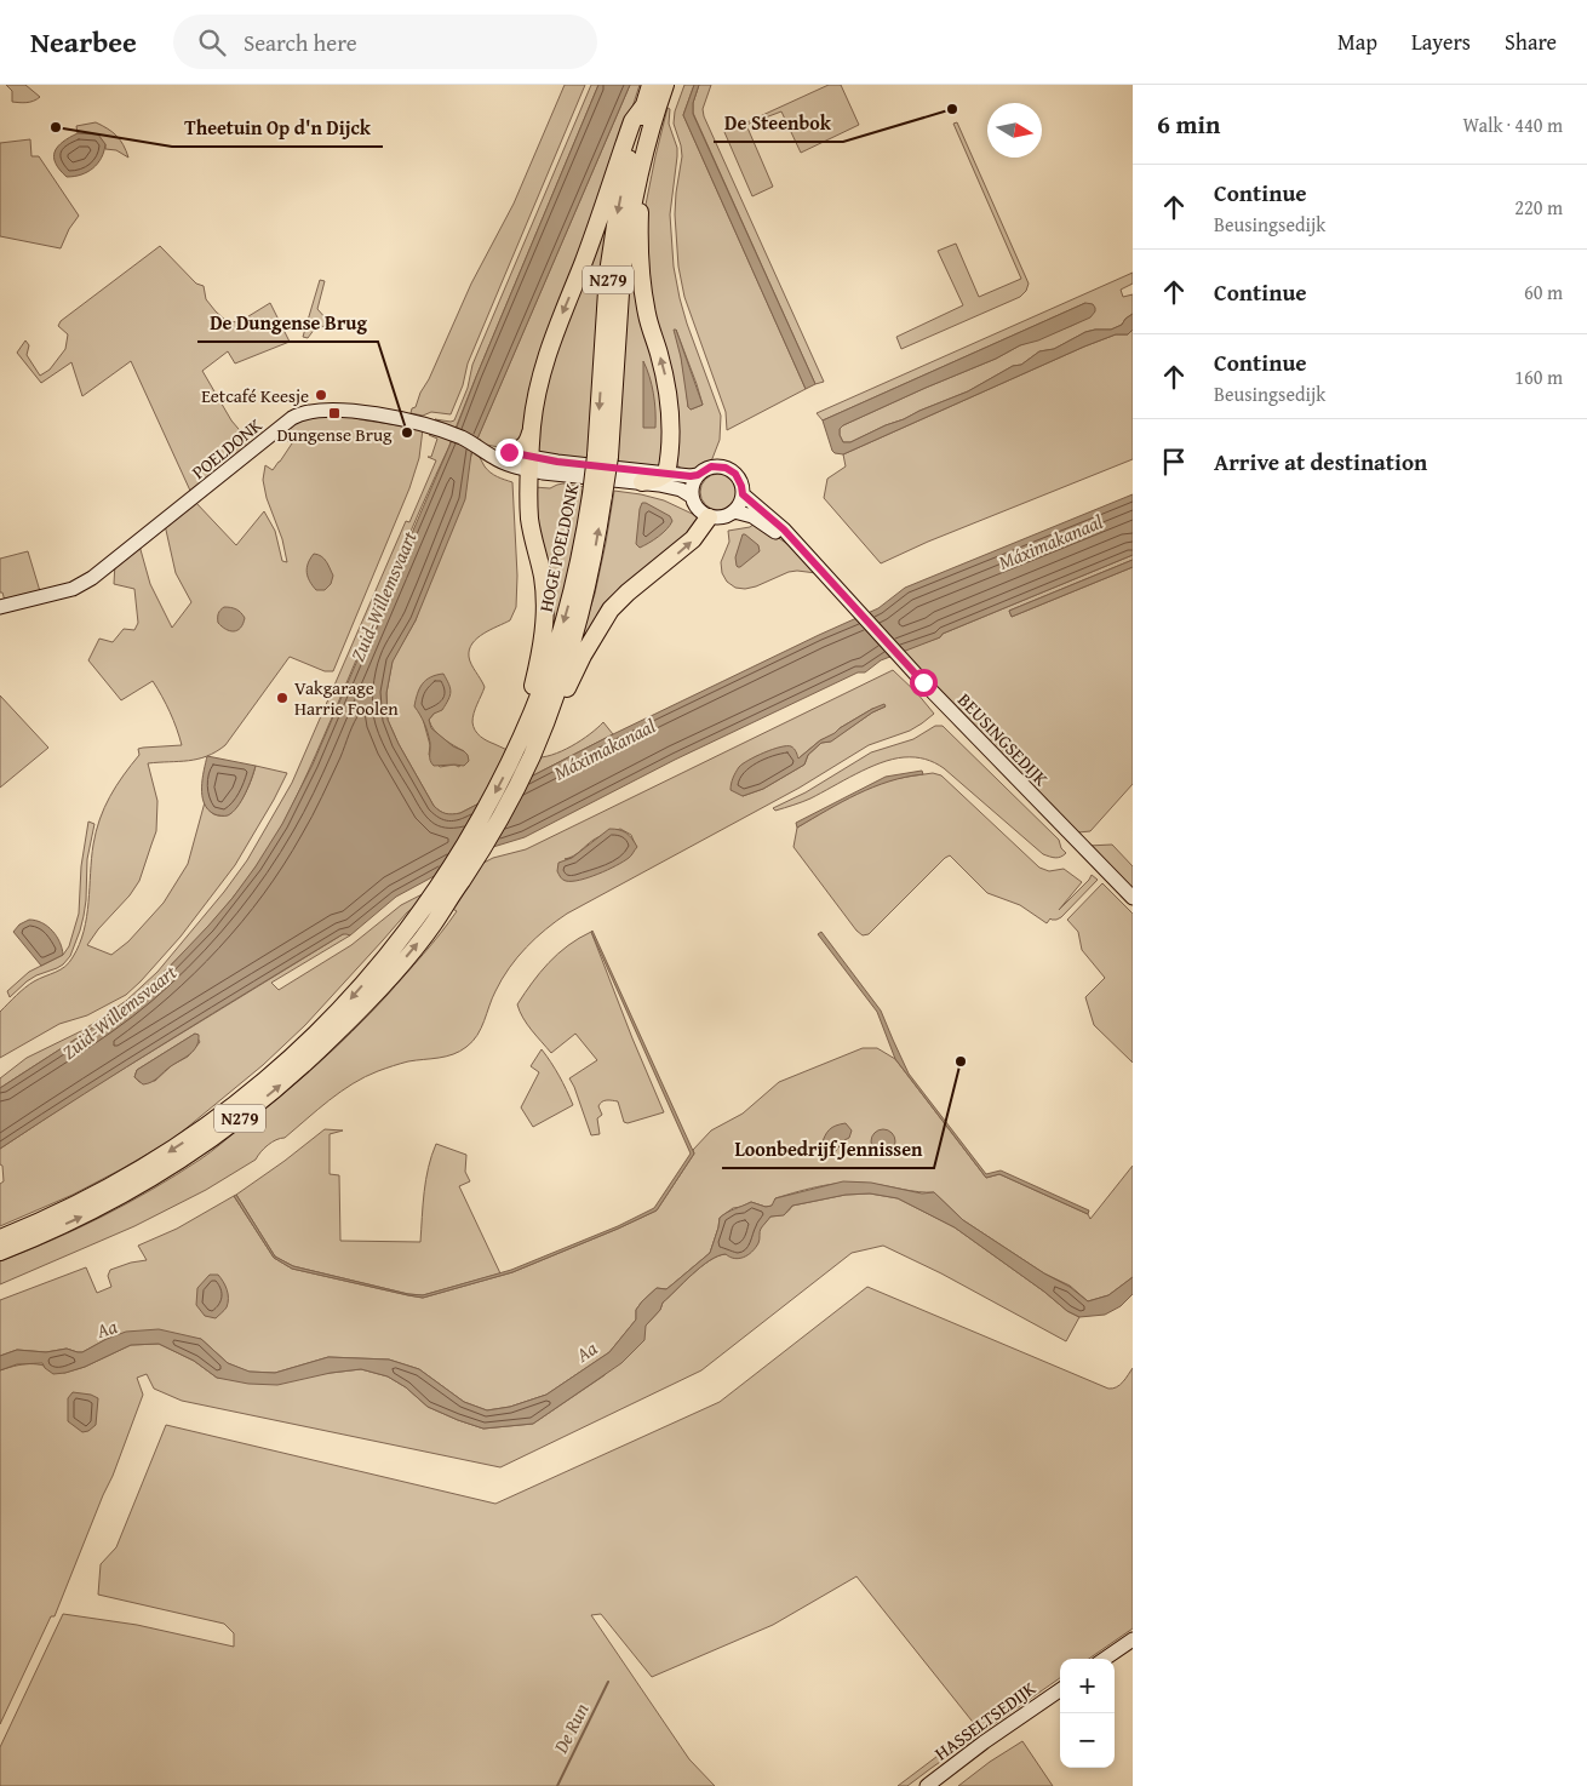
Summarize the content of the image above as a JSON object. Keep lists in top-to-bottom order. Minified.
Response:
{"streets":{"highway":["N279","HOGE POELDONK"],"street":["POELDONK","BEUSINGSEDIJK","HASSELTSEDIJK"]},"crossings":[["N279","HOGE POELDONK"],["N279","BEUSINGSEDIJK"]],"water":["Máximakanaal","Zuid-Willemsvaart","Aa","De Run"],"places":{"other":["De Steenbok","Theetuin Op d'n Dijck","Eetcafé Keesje","De Dungense Brug","Vakgarage Harrie Foolen","Loonbedrijf Jennissen"],"transit":["Dungense Brug"]},"north":"right","page":{"header":"Nearbee","search":"Search here","nav":["Map","Layers","Share"],"heading":["6 min","Walk · 440 m"],"list":[["Continue","Beusingsedijk","220 m"],["Continue","60 m"],["Continue","Beusingsedijk","160 m"],"Arrive at destination"],"map_buttons":["+","−"]}}
